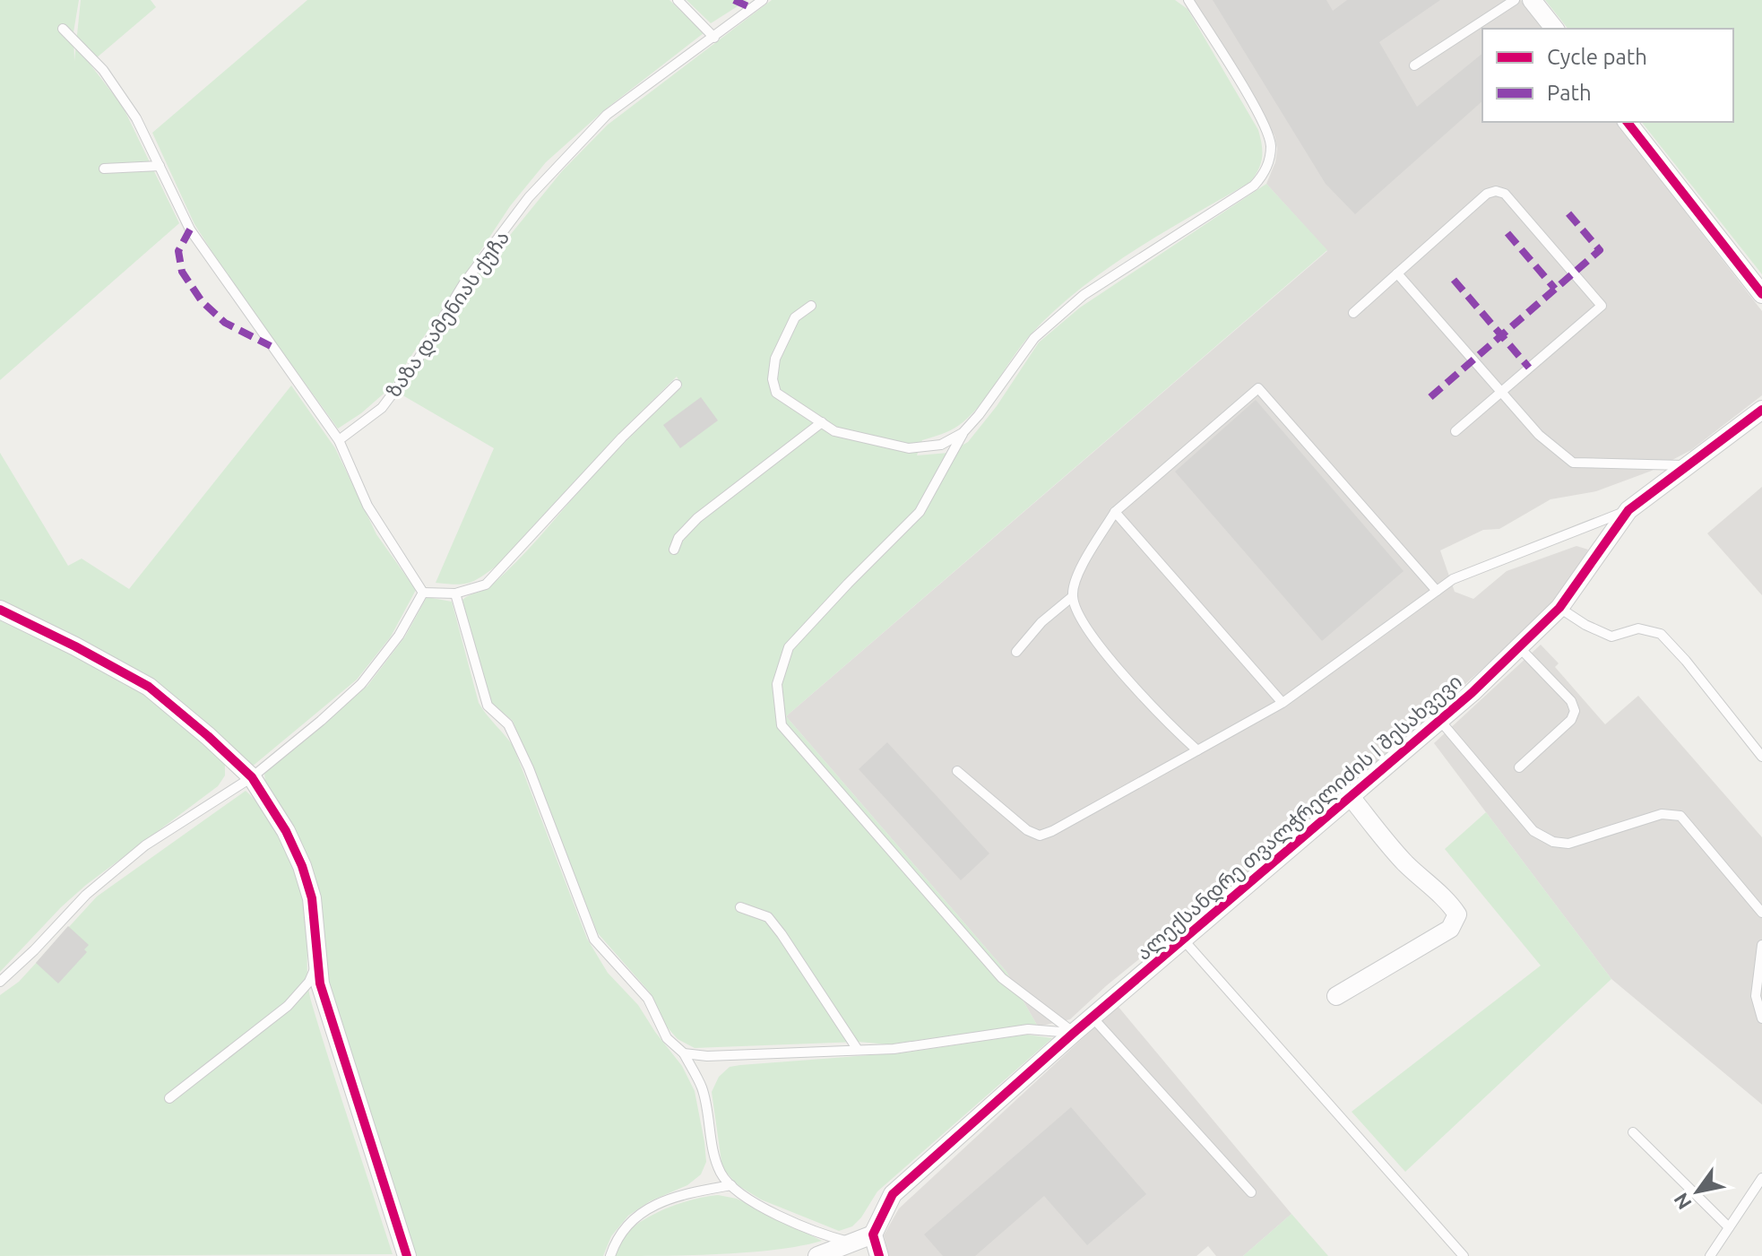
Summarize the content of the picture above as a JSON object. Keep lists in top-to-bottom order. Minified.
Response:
{"streets":{"street":["ალექსანდრე თვალჭრელიძის I შესახვევი"],"lane":["ზაზა დამენიას ქუჩა"]},"legend":["Cycle path","Path"],"north":"bottom left"}
